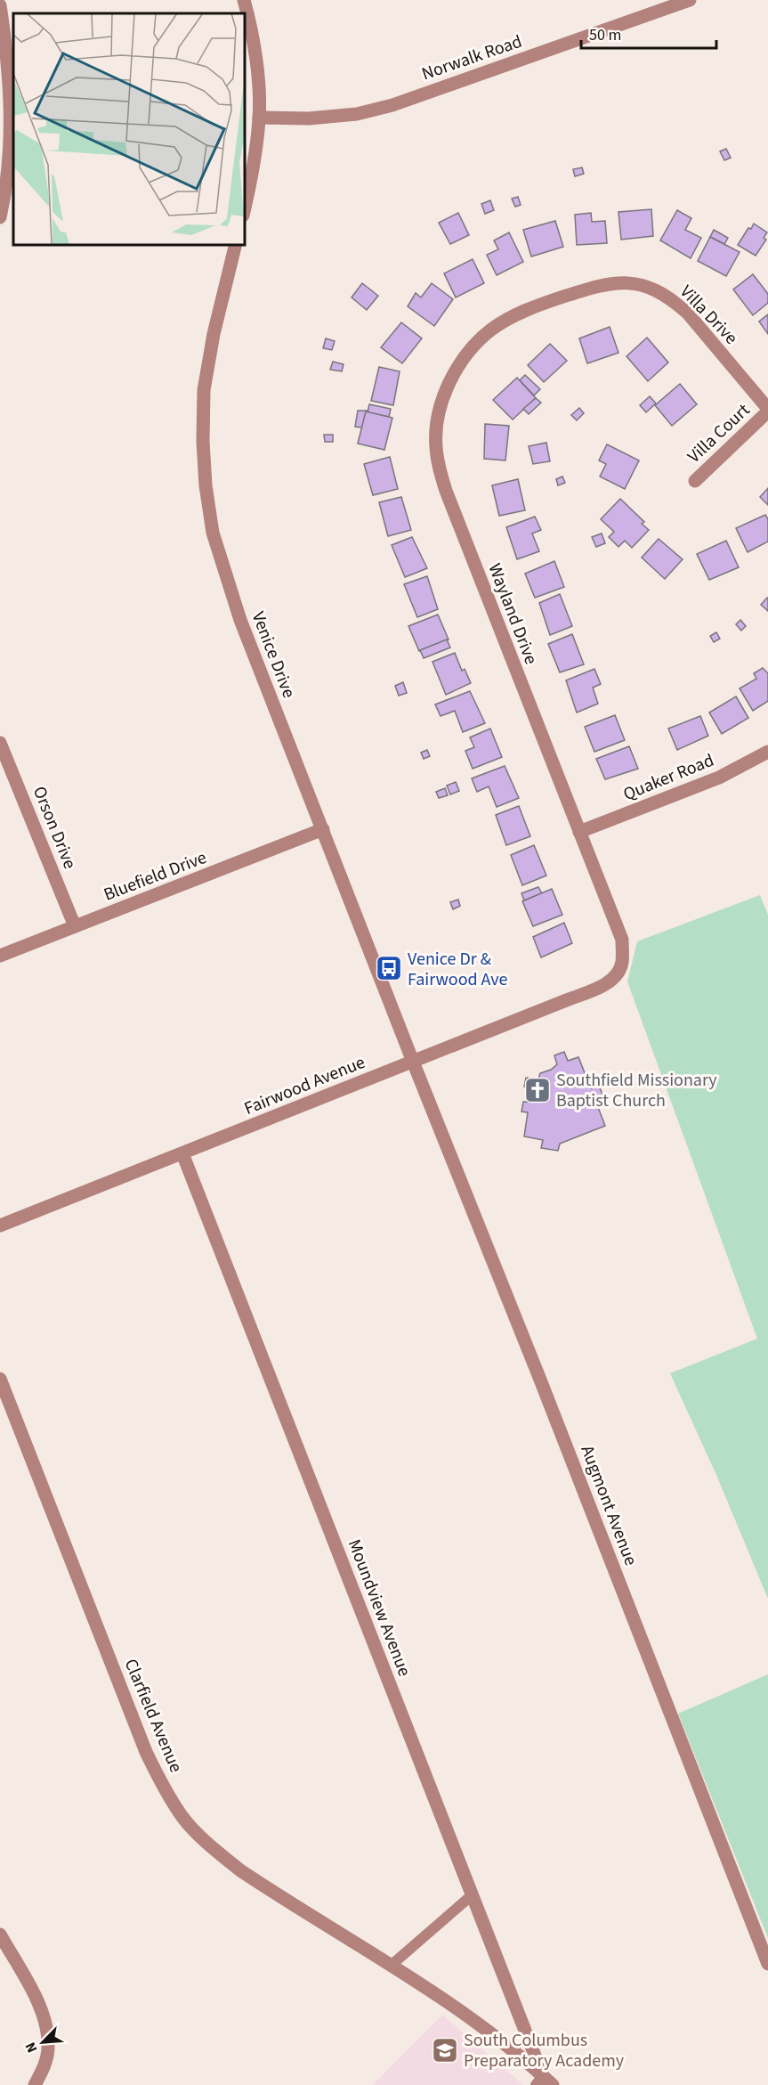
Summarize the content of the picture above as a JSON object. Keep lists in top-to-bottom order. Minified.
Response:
{"streets":{"street":["Norwalk Road","Villa Drive","Villa Court","Wayland Drive","Venice Drive","Quaker Road","Orson Drive","Bluefield Drive","Fairwood Avenue","Augmont Avenue","Moundview Avenue","Clarfield Avenue"]},"crossings":[["Villa Drive","Villa Court"],["Villa Drive","Wayland Drive"],["Wayland Drive","Quaker Road"],["Wayland Drive","Fairwood Avenue"],["Venice Drive","Bluefield Drive"],["Venice Drive","Fairwood Avenue"],["Venice Drive","Augmont Avenue"],["Orson Drive","Bluefield Drive"],["Fairwood Avenue","Augmont Avenue"],["Fairwood Avenue","Moundview Avenue"],["Moundview Avenue","Clarfield Avenue"]],"places":{"bus stop":["Venice Dr & Fairwood Ave"],"church":["Southfield Missionary Baptist Church"],"school or university":["South Columbus Preparatory Academy"]},"scale_bar":"50 m","north":"bottom left"}
